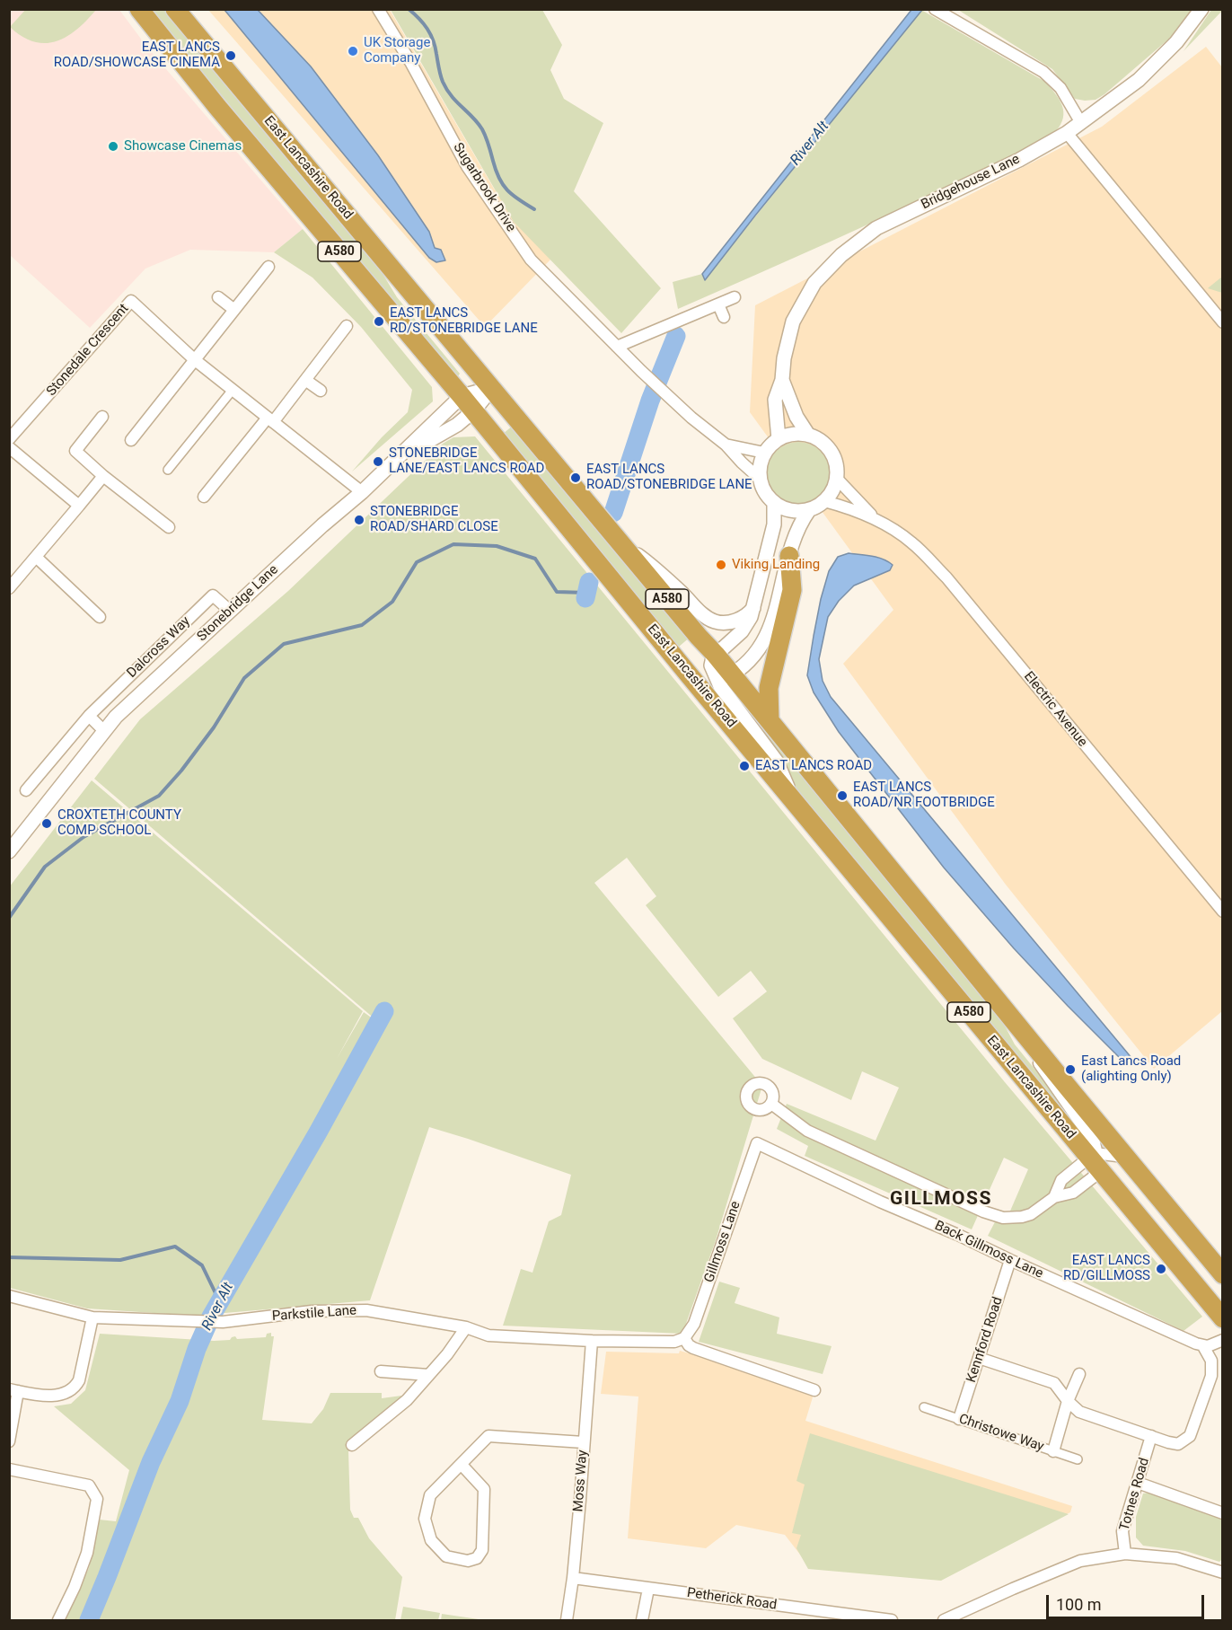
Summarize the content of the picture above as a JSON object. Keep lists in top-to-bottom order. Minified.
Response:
{"streets":{"highway":["East Lancashire Road","A580"],"street":["Bridgehouse Lane","Sugarbrook Drive","Stonedale Crescent","Stonebridge Lane","Dalcross Way","Electric Avenue","Gillmoss Lane","Back Gillmoss Lane","Parkstile Lane","Kennford Road","Christowe Way","Moss Way","Totnes Road","Petherick Road"]},"crossings":[["East Lancashire Road","Stonebridge Lane"],["Bridgehouse Lane","Electric Avenue"],["Stonedale Crescent","Stonebridge Lane"],["Stonebridge Lane","Dalcross Way"],["Gillmoss Lane","Back Gillmoss Lane"],["Gillmoss Lane","Parkstile Lane"],["Back Gillmoss Lane","Kennford Road"],["Parkstile Lane","Moss Way"],["Kennford Road","Christowe Way"],["Moss Way","Petherick Road"]],"districts":["GILLMOSS"],"water":["River Alt"],"places":["UK Storage Company","EAST LANCS ROAD/SHOWCASE CINEMA","Showcase Cinemas","EAST LANCS RD/STONEBRIDGE LANE","STONEBRIDGE LANE/EAST LANCS ROAD","EAST LANCS ROAD/STONEBRIDGE LANE","STONEBRIDGE ROAD/SHARD CLOSE","Viking Landing","EAST LANCS ROAD","EAST LANCS ROAD/NR FOOTBRIDGE","CROXTETH COUNTY COMP SCHOOL","East Lancs Road (alighting Only)","EAST LANCS RD/GILLMOSS"],"scale_bar":"100 m"}
